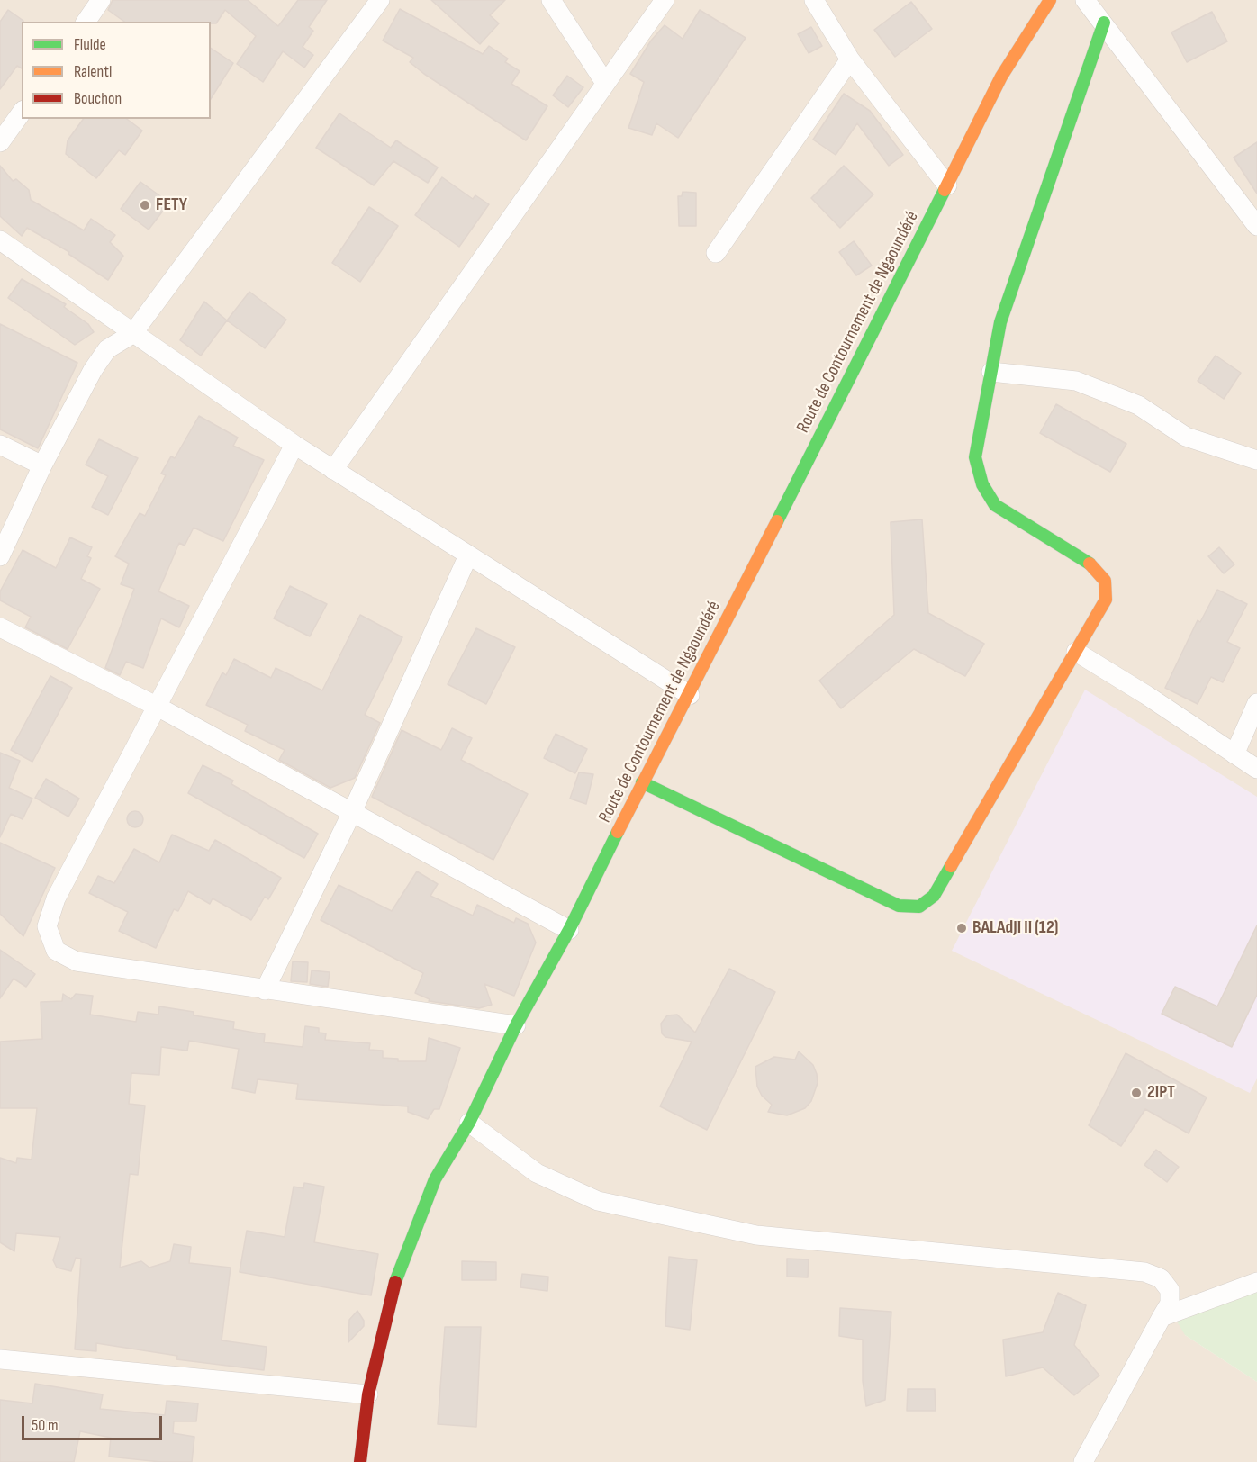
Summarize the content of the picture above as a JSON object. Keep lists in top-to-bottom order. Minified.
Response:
{"streets":{"street":["Route de Contournement de Ngaoundéré"]},"places":["FETY","BALAdJI II (12)","2IPT"],"legend":["Fluide","Ralenti","Bouchon"],"scale_bar":"50 m"}
